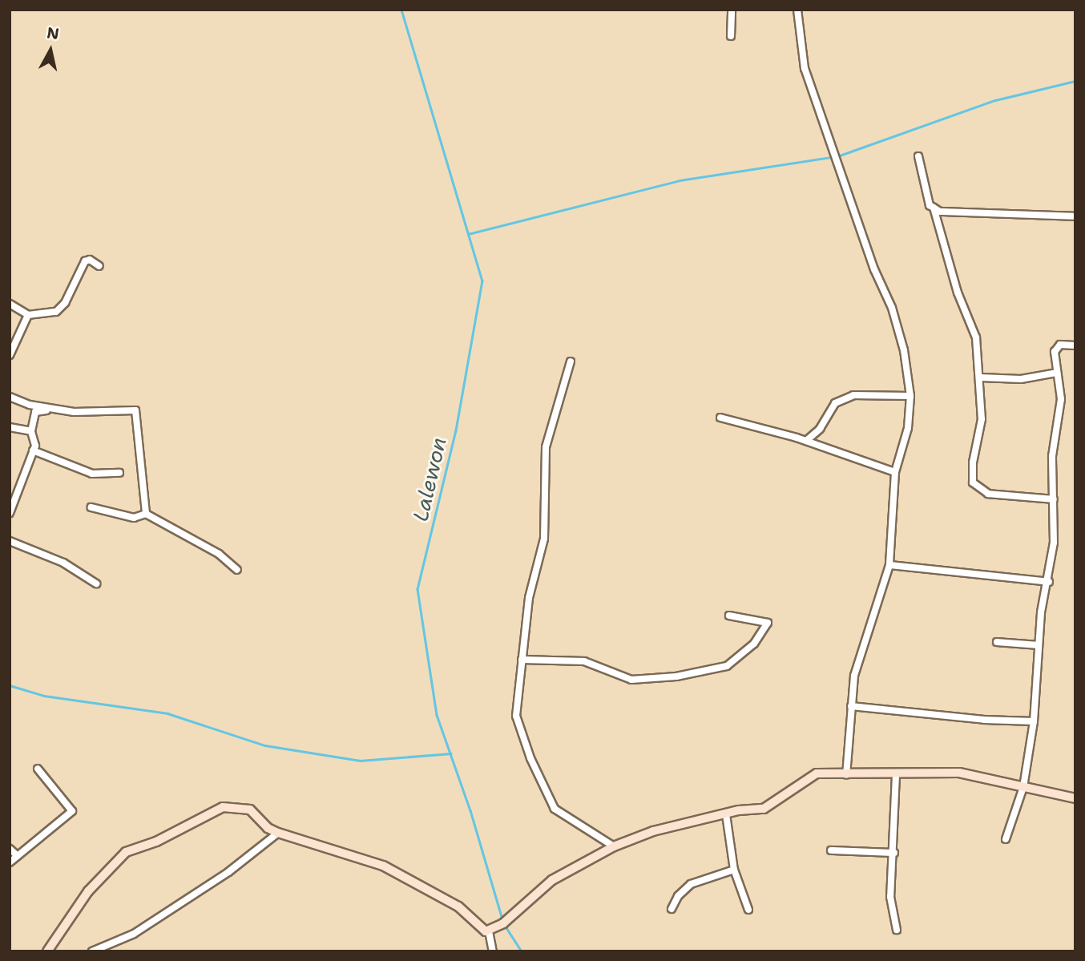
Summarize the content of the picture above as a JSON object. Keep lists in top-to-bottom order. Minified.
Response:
{"water":["Lalewon"],"north":"top"}
